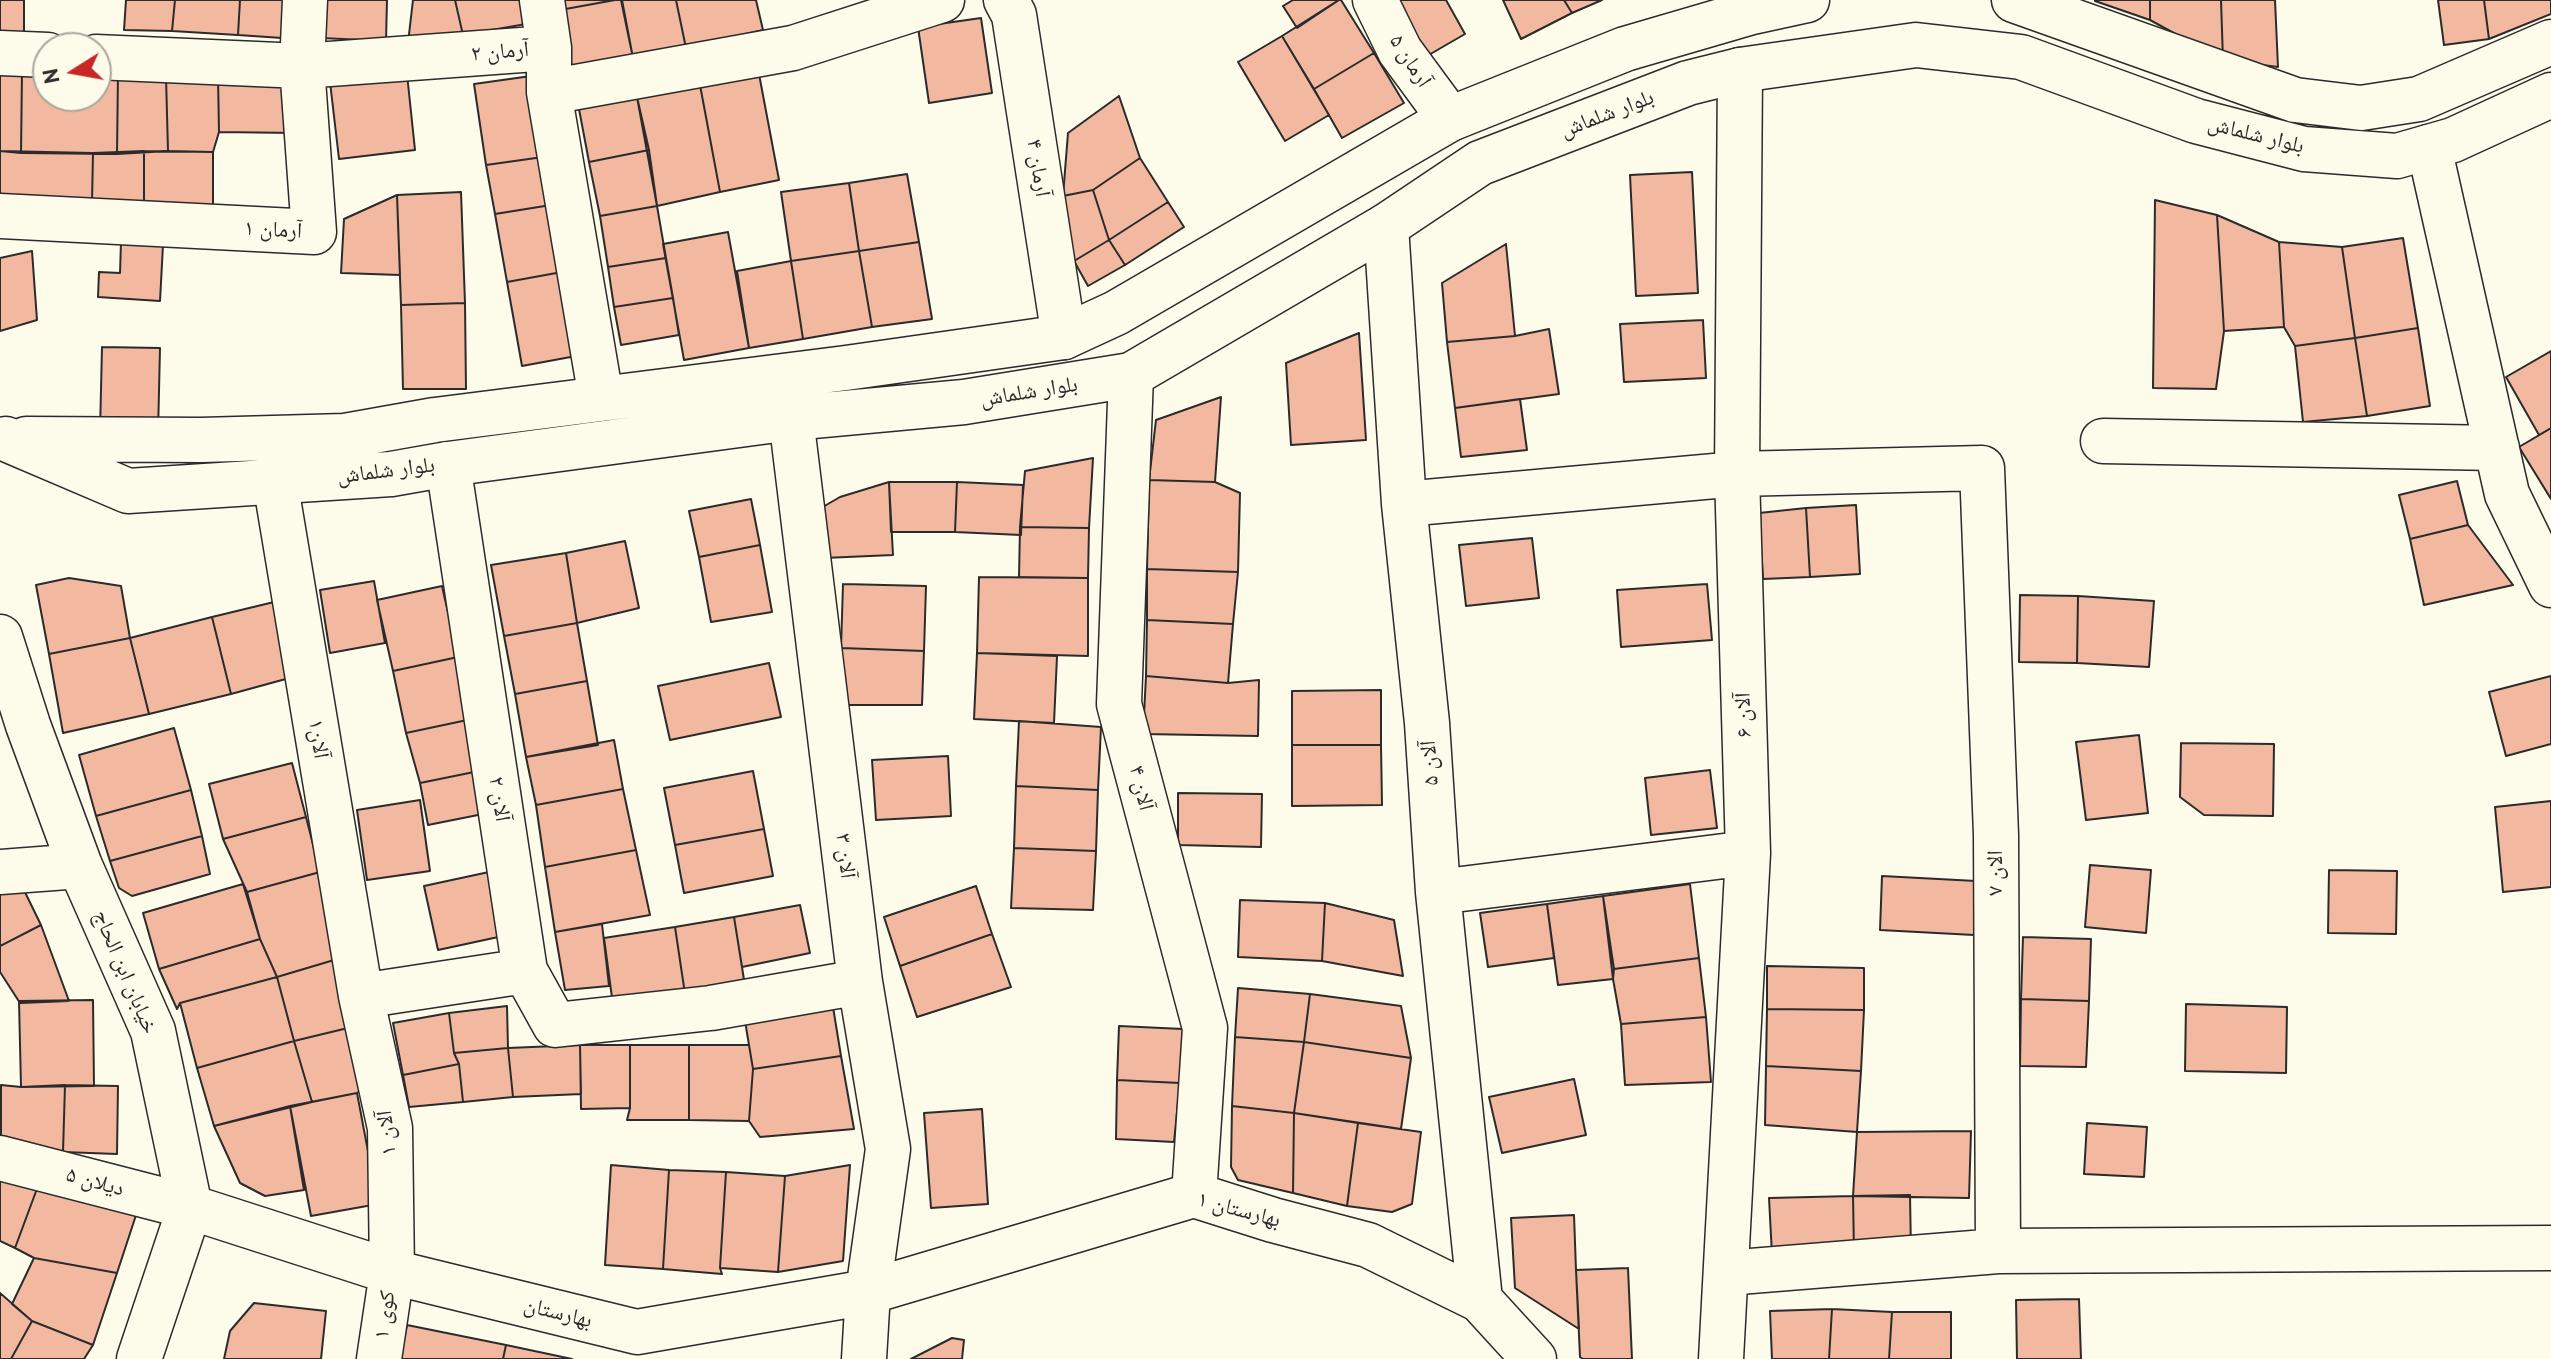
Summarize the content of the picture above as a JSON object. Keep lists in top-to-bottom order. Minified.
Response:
{"streets":{"street":["آرمان ۲","آرمان ۵","بلوار شلماش","آرمان ۴","آرمان ۱","آلان ۶","آلان۱","آلان ۵","آلان ۴","آلان ۲","آلان ۳","الان ۷","خیابان ابن الحاج","آلان ۱","دیلان ۵","بهارستان ۱","بهارستان","کوی ۱"]},"crossings":[["آرمان ۲","بلوار شلماش"],["آرمان ۲","آرمان ۱"],["آرمان ۵","بلوار شلماش"],["بلوار شلماش","آرمان ۴"],["بلوار شلماش","آلان ۶"],["بلوار شلماش","آلان۱"],["بلوار شلماش","آلان ۵"],["بلوار شلماش","آلان ۴"],["بلوار شلماش","آلان ۲"],["بلوار شلماش","آلان ۳"],["آلان ۶","الان ۷"],["آلان۱","آلان ۱"],["آلان ۵","بهارستان ۱"],["آلان ۴","بهارستان ۱"],["آلان ۳","بهارستان ۱"],["آلان ۳","بهارستان"],["خیابان ابن الحاج","دیلان ۵"],["خیابان ابن الحاج","بهارستان"],["آلان ۱","بهارستان"],["آلان ۱","کوی ۱"],["دیلان ۵","بهارستان"],["بهارستان ۱","بهارستان"],["بهارستان","کوی ۱"]],"north":"left"}
